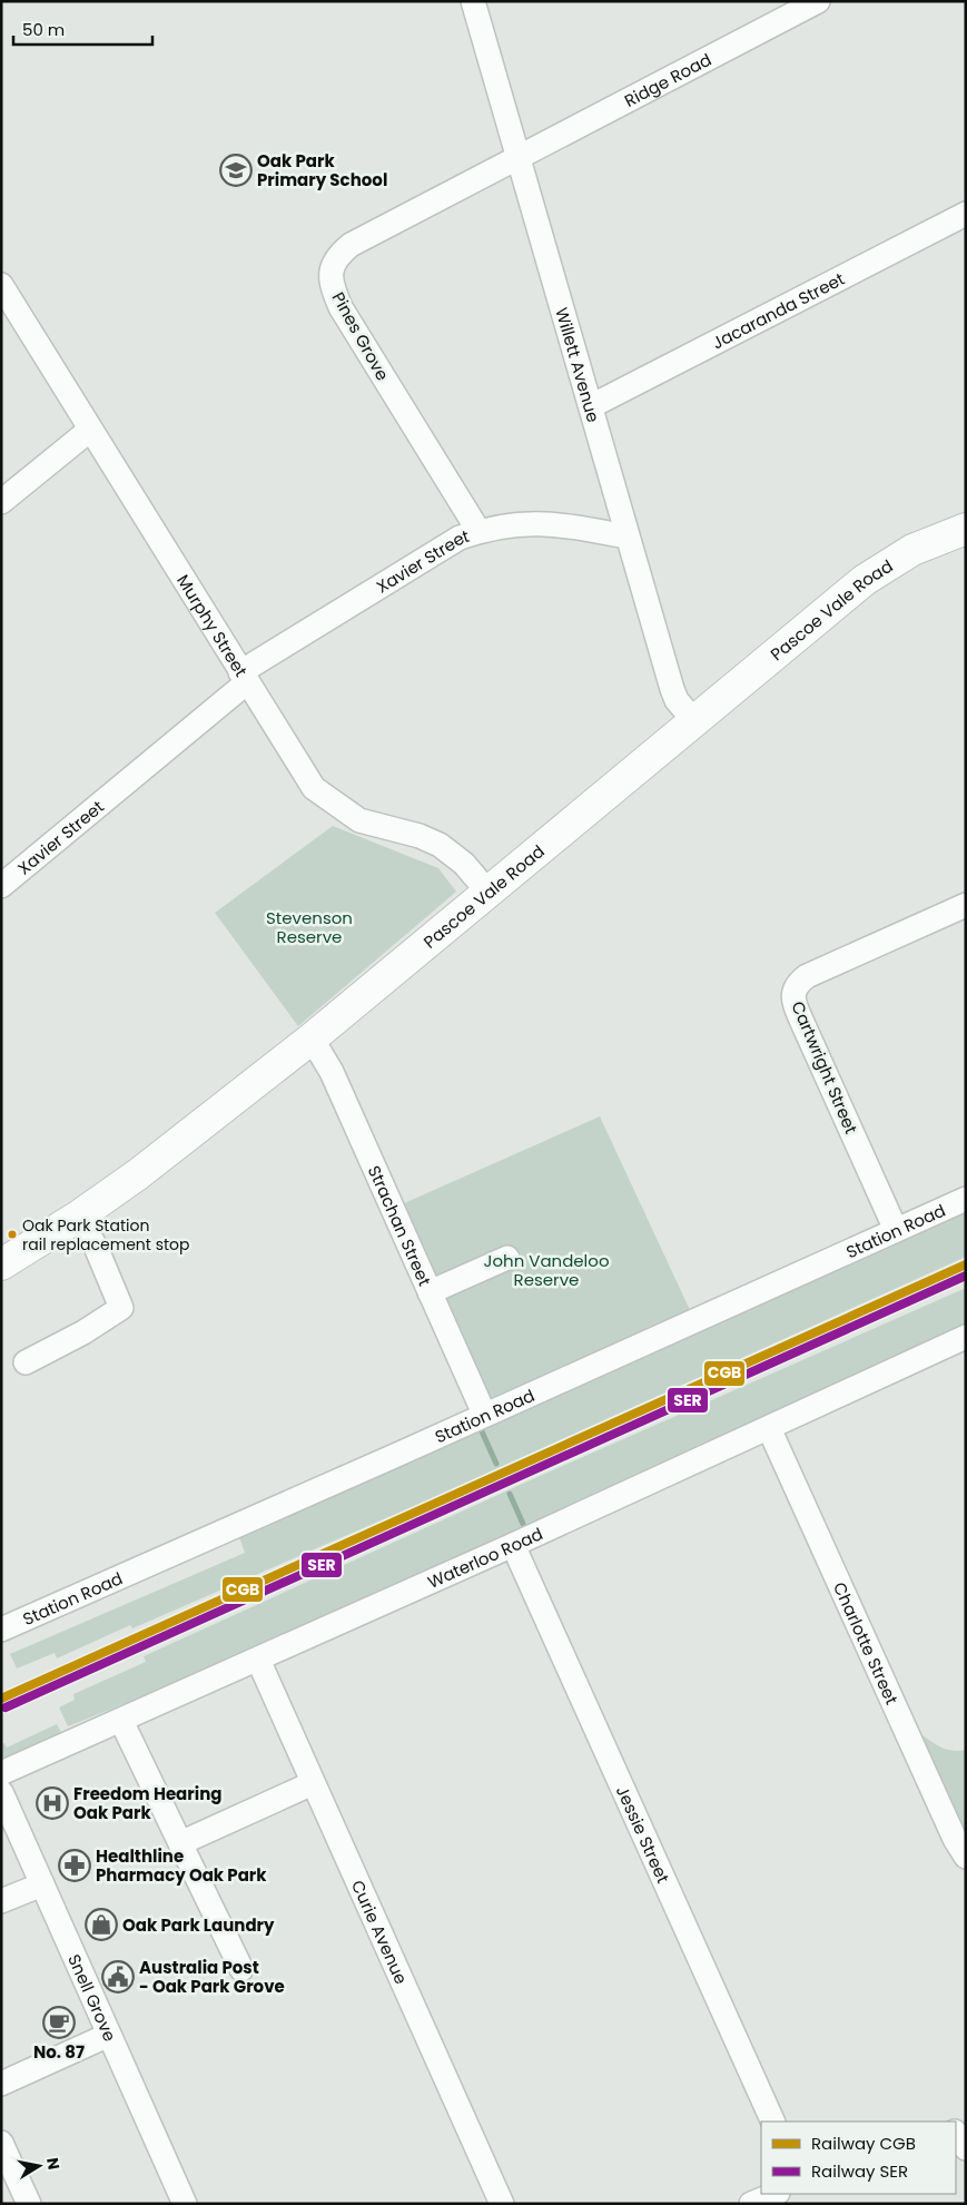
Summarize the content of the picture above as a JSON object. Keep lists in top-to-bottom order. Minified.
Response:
{"streets":{"main road":["Pascoe Vale Road"],"street":["Ridge Road","Jacaranda Street","Pines Grove","Willett Avenue","Xavier Street","Murphy Street","Cartwright Street","Strachan Street","Station Road","Waterloo Road","Charlotte Street","Jessie Street","Curie Avenue","Snell Grove"]},"crossings":[["Ridge Road","Pines Grove"],["Ridge Road","Willett Avenue"],["Jacaranda Street","Willett Avenue"],["Pines Grove","Willett Avenue"],["Pines Grove","Xavier Street"],["Willett Avenue","Xavier Street"],["Willett Avenue","Pascoe Vale Road"],["Xavier Street","Murphy Street"],["Pascoe Vale Road","Murphy Street"],["Pascoe Vale Road","Strachan Street"],["Cartwright Street","Station Road"],["Strachan Street","Station Road"],["Waterloo Road","Charlotte Street"],["Waterloo Road","Jessie Street"],["Waterloo Road","Curie Avenue"]],"parks":["Stevenson Reserve","John Vandeloo Reserve"],"places":{"school or university":["Oak Park Primary School"],"other":["Oak Park Station rail replacement stop"],"hospital":["Freedom Hearing Oak Park"],"pharmacy":["Healthline Pharmacy Oak Park"],"shop":["Oak Park Laundry"],"public building":["Australia Post - Oak Park Grove"],"cafe":["No. 87"]},"lines":["rail line CGB","rail line SER"],"legend":["Railway CGB","Railway SER"],"scale_bar":"50 m","north":"right"}
